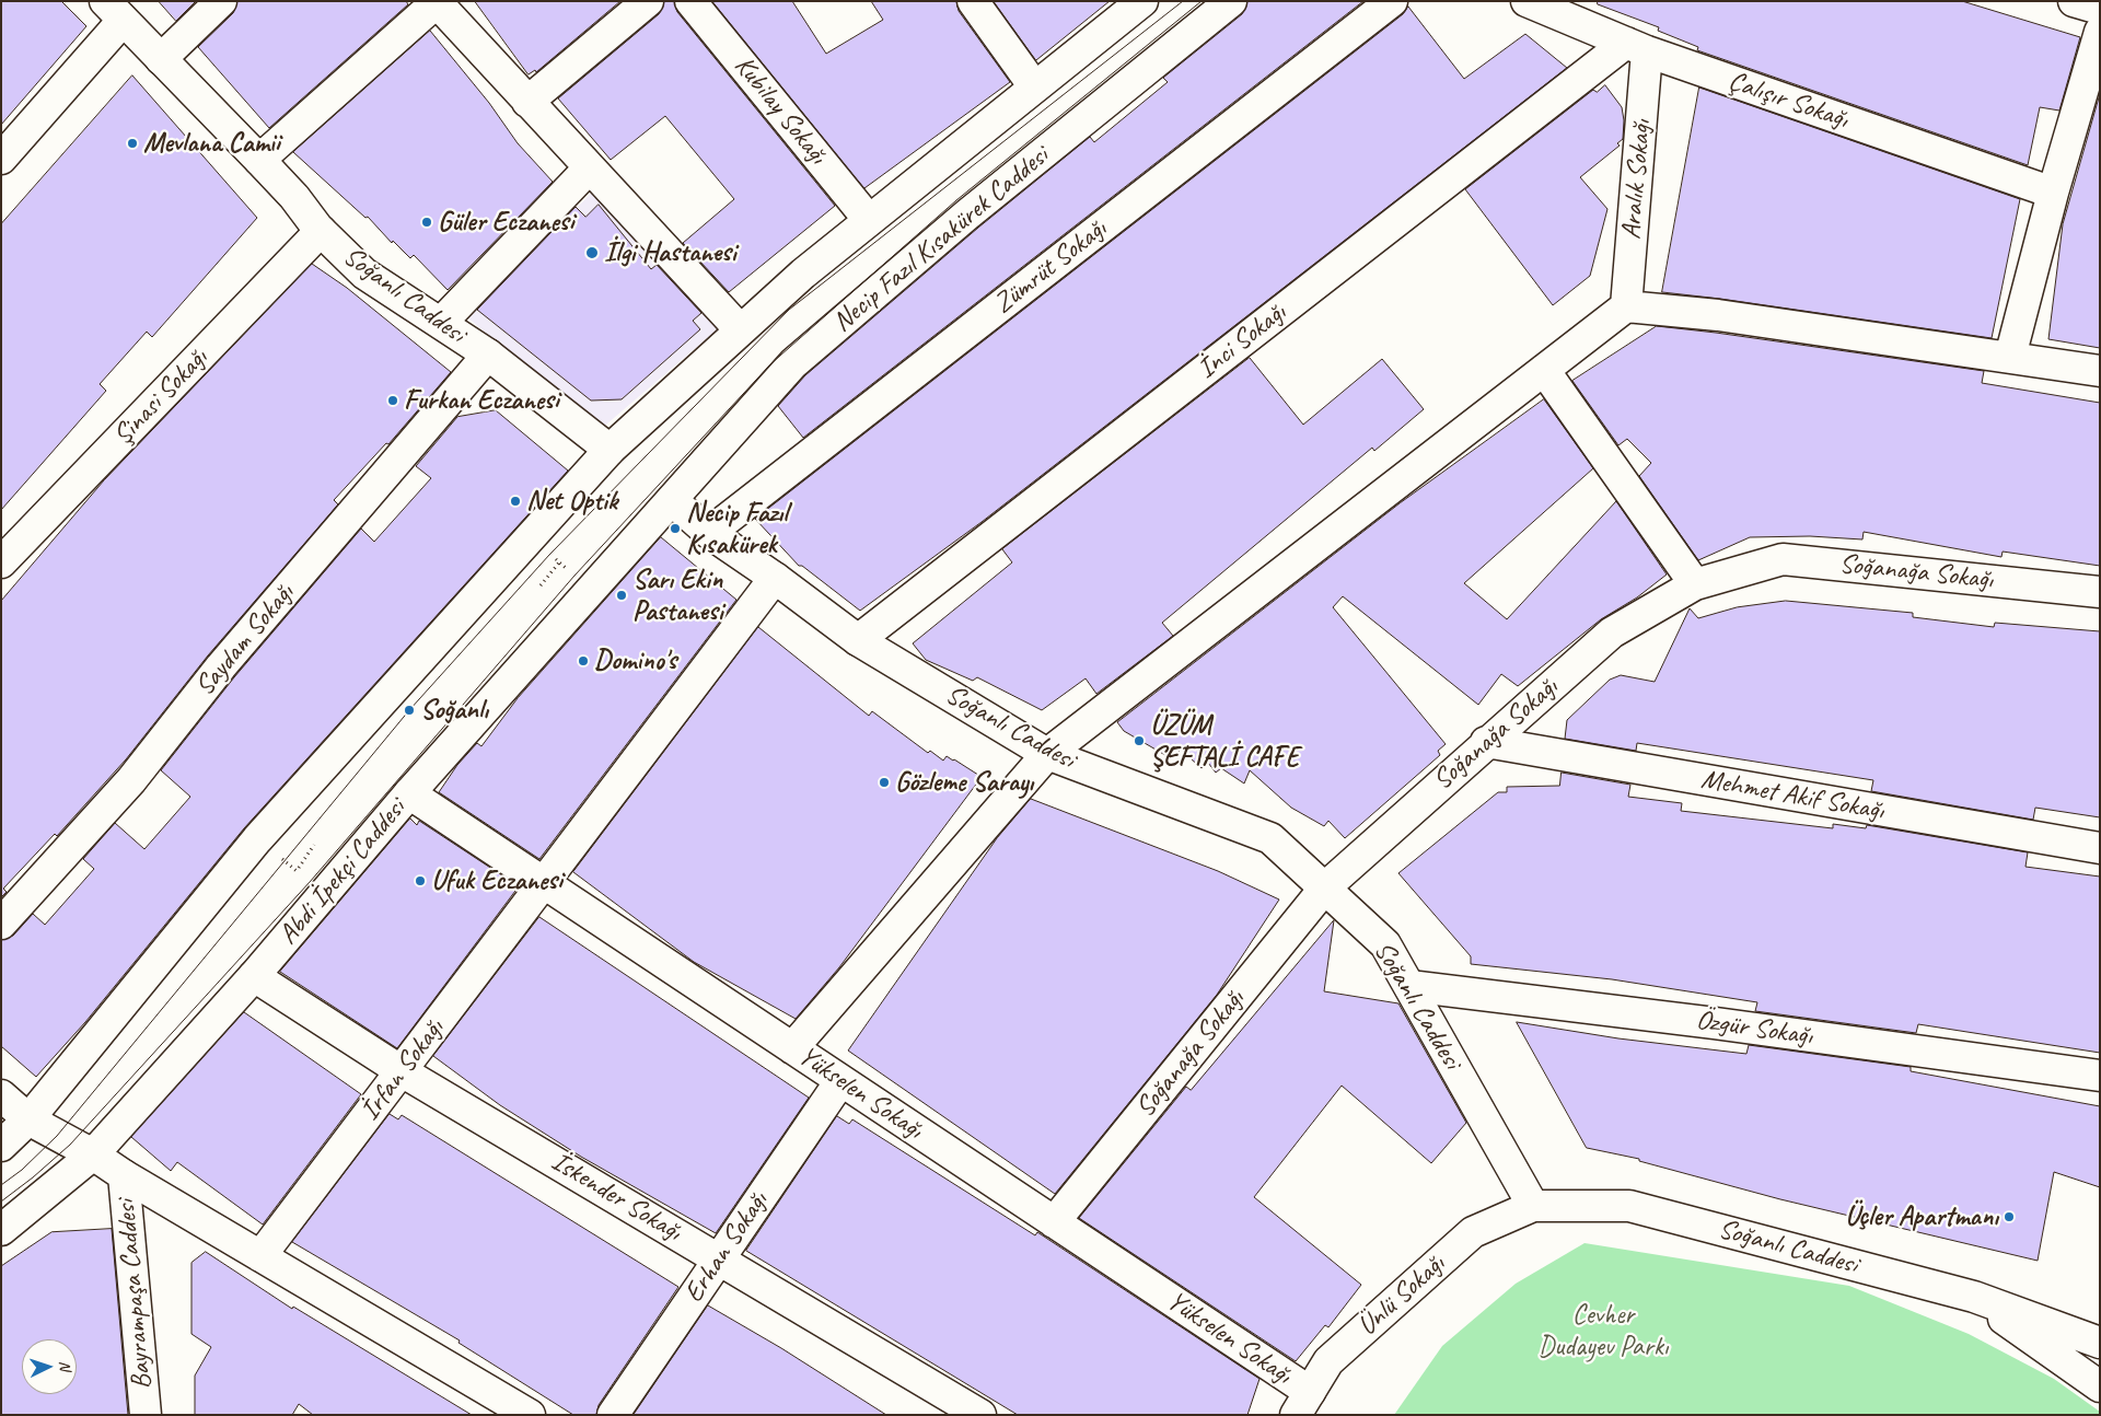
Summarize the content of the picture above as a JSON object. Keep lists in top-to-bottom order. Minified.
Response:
{"streets":{"street":["Çalışır Sokağı","Kubilay Sokağı","Aralık Sokağı","Necip Fazıl Kısakürek Caddesi","Zümrüt Sokağı","Soğanlı Caddesi","İnci Sokağı","Şinasi Sokağı","Soğanağa Sokağı","Saydam Sokağı","Mehmet Akif Sokağı","Abdi İpekçi Caddesi","Özgür Sokağı","İrfan Sokağı","Yükselen Sokağı","İskender Sokağı","Erhan Sokağı","Bayrampaşa Caddesi","Ünlü Sokağı"]},"crossings":[["Çalışır Sokağı","Aralık Sokağı"],["Çalışır Sokağı","İnci Sokağı"],["Aralık Sokağı","İnci Sokağı"],["Necip Fazıl Kısakürek Caddesi","Soğanlı Caddesi"],["Necip Fazıl Kısakürek Caddesi","Abdi İpekçi Caddesi"],["Zümrüt Sokağı","Soğanlı Caddesi"],["Soğanlı Caddesi","İnci Sokağı"],["Soğanlı Caddesi","Şinasi Sokağı"],["Soğanlı Caddesi","Soğanağa Sokağı"],["Soğanlı Caddesi","Saydam Sokağı"],["Soğanlı Caddesi","Abdi İpekçi Caddesi"],["Soğanlı Caddesi","Özgür Sokağı"],["Soğanlı Caddesi","İrfan Sokağı"],["Soğanlı Caddesi","Ünlü Sokağı"],["Soğanağa Sokağı","Mehmet Akif Sokağı"],["Soğanağa Sokağı","Yükselen Sokağı"],["Abdi İpekçi Caddesi","Yükselen Sokağı"],["Abdi İpekçi Caddesi","İskender Sokağı"],["İrfan Sokağı","Yükselen Sokağı"],["İrfan Sokağı","İskender Sokağı"],["Yükselen Sokağı","Erhan Sokağı"],["Yükselen Sokağı","Ünlü Sokağı"],["İskender Sokağı","Erhan Sokağı"]],"parks":["Cevher Dudayev Parkı"],"places":["Mevlana Camii","Güler Eczanesi","İlgi Hastanesi","Furkan Eczanesi","Net Optik","Necip Fazıl Kısakürek","Sarı Ekin Pastanesi","Domino's","Soğanlı","ÜZÜM ŞEFTALİ CAFE","Gözleme Sarayı","Ufuk Eczanesi","Üçler Apartmanı"],"north":"right"}
